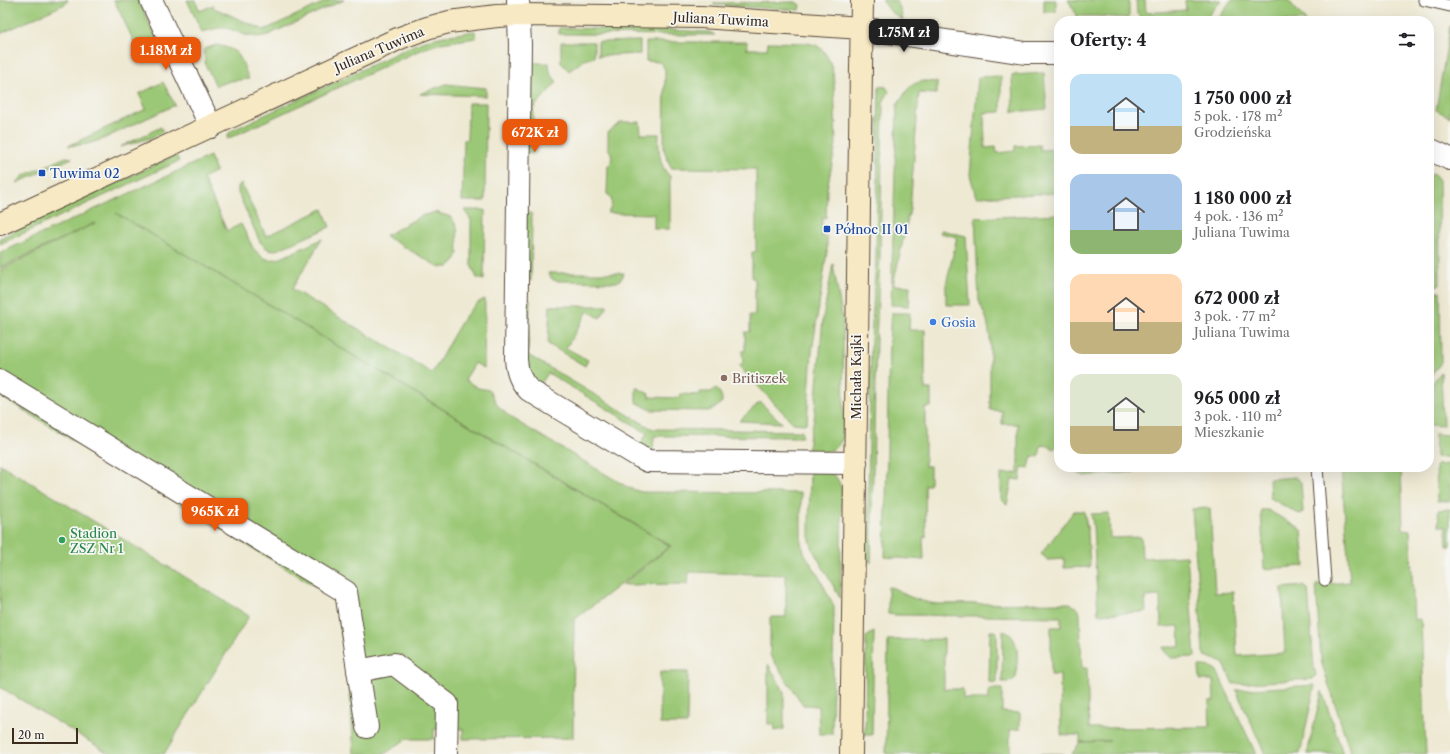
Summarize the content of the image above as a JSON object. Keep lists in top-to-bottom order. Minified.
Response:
{"streets":{"street":["Juliana Tuwima","Michała Kajki"]},"crossings":[["Juliana Tuwima","Michała Kajki"]],"places":{"transit":["Tuwima 02","Północ II 01"],"other":["Gosia","Britiszek","Stadion ZSZ Nr 1"]},"scale_bar":"20 m","page":{"heading":"Oferty: 4","price":["1.75M zł","1.18M zł","672K zł","965K zł"],"list":[{"name":"1 750 000 zł","note":"5 pok. · 178 m² · Grodzieńska"},{"name":"1 180 000 zł","note":"4 pok. · 136 m² · Juliana Tuwima"},{"name":"672 000 zł","note":"3 pok. · 77 m² · Juliana Tuwima"},{"name":"965 000 zł","note":"3 pok. · 110 m² · Mieszkanie"}],"scale":"20 m"}}
